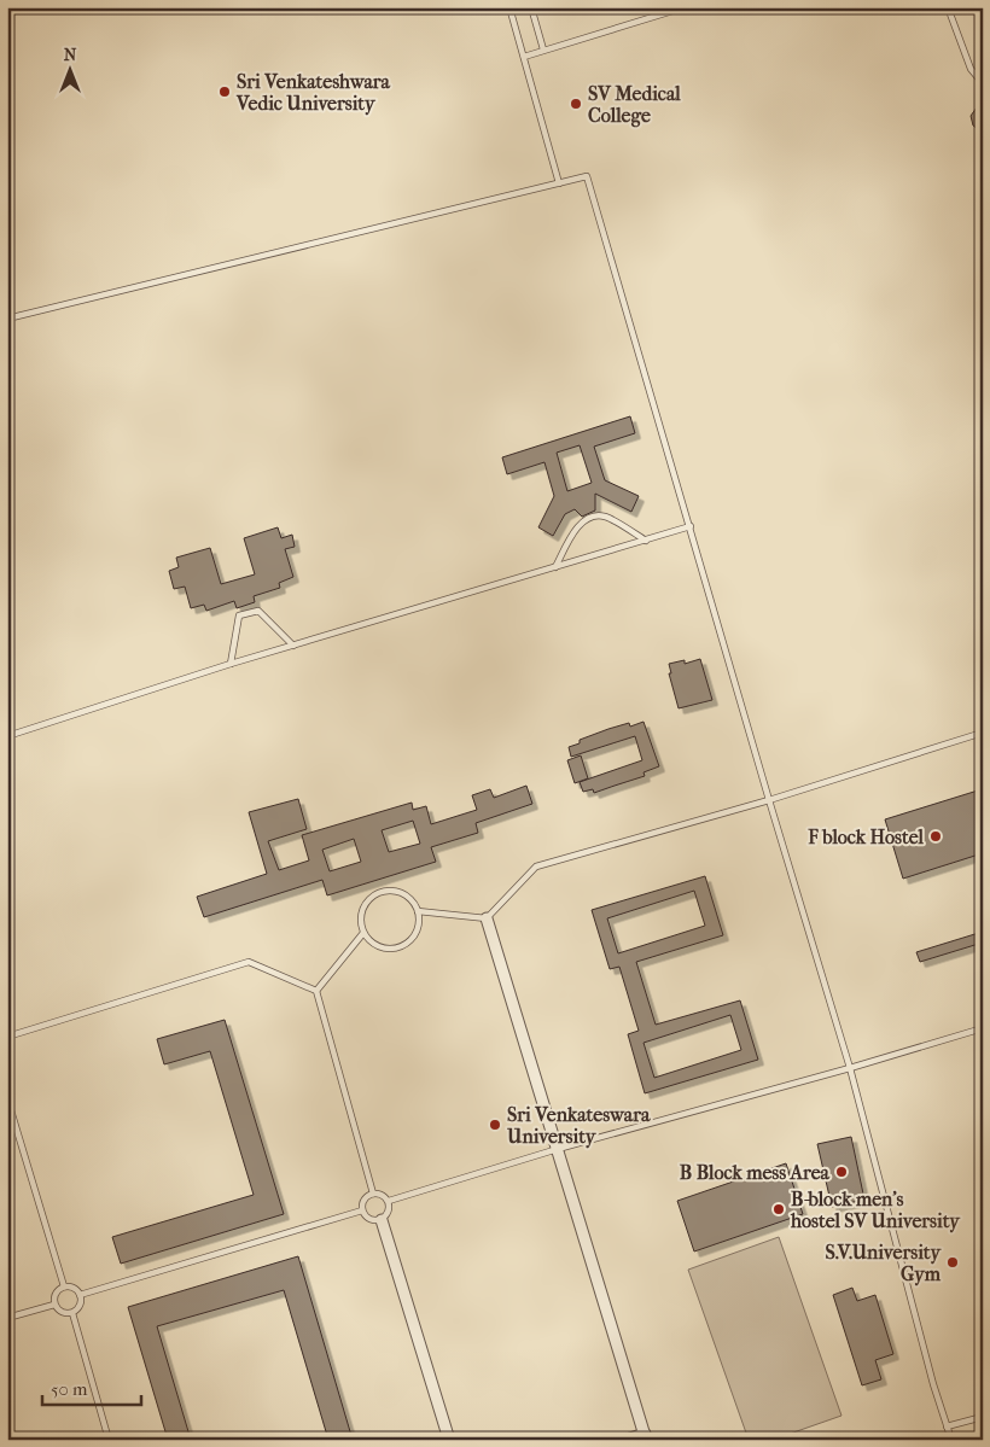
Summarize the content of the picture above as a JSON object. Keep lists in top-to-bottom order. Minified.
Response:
{"places":["Sri Venkateshwara Vedic University","SV Medical College","F block Hostel","Sri Venkateswara University","B Block mess Area","B-block men's hostel SV University","S.V.University Gym"],"scale_bar":"50 m","north":"top"}
